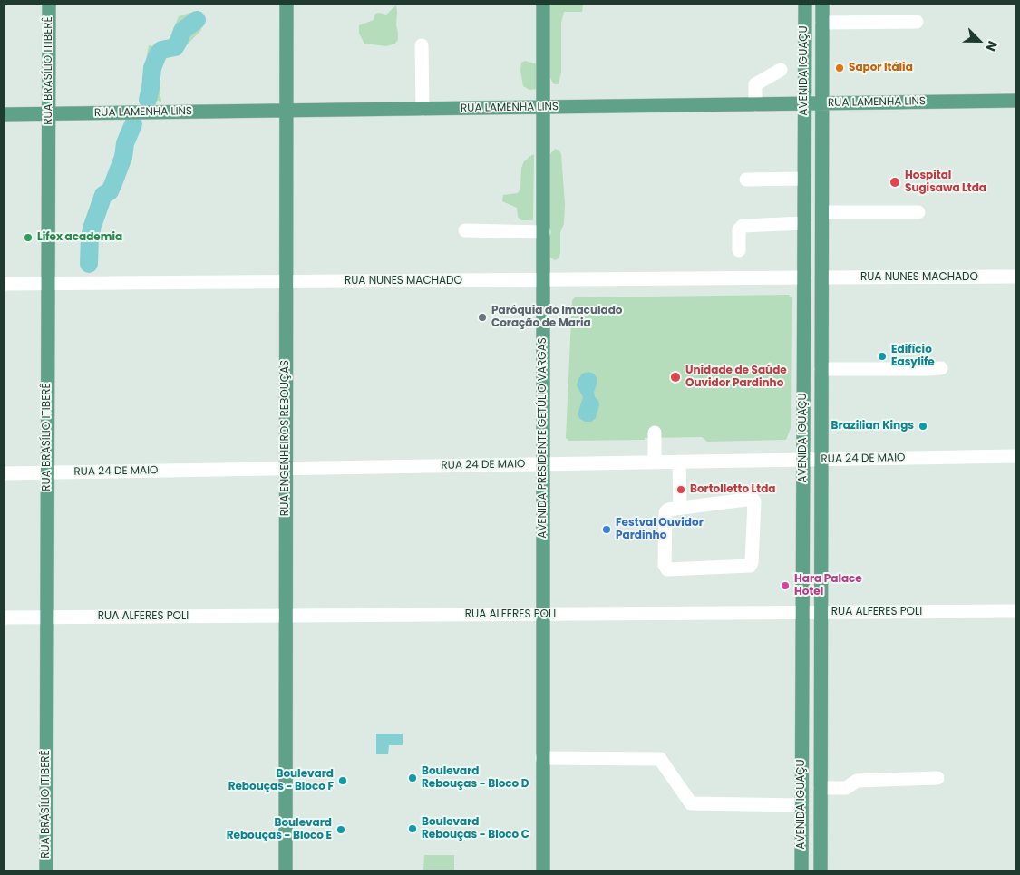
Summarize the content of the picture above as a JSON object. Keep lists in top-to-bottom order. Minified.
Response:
{"streets":{"main road":["RUA BRASÍLIO ITIBERÊ","AVENIDA IGUAÇU","RUA LAMENHA LINS","RUA ENGENHEIROS REBOUÇAS","AVENIDA PRESIDENTE GETÚLIO VARGAS"],"street":["RUA NUNES MACHADO","RUA 24 DE MAIO","RUA ALFERES POLI"]},"crossings":[["RUA BRASÍLIO ITIBERÊ","RUA LAMENHA LINS"],["RUA BRASÍLIO ITIBERÊ","RUA NUNES MACHADO"],["RUA BRASÍLIO ITIBERÊ","RUA 24 DE MAIO"],["RUA BRASÍLIO ITIBERÊ","RUA ALFERES POLI"],["AVENIDA IGUAÇU","RUA LAMENHA LINS"],["AVENIDA IGUAÇU","RUA NUNES MACHADO"],["AVENIDA IGUAÇU","RUA 24 DE MAIO"],["AVENIDA IGUAÇU","RUA ALFERES POLI"],["RUA LAMENHA LINS","RUA ENGENHEIROS REBOUÇAS"],["RUA LAMENHA LINS","AVENIDA PRESIDENTE GETÚLIO VARGAS"],["RUA NUNES MACHADO","RUA ENGENHEIROS REBOUÇAS"],["RUA NUNES MACHADO","AVENIDA PRESIDENTE GETÚLIO VARGAS"],["RUA ENGENHEIROS REBOUÇAS","RUA 24 DE MAIO"],["RUA ENGENHEIROS REBOUÇAS","RUA ALFERES POLI"],["AVENIDA PRESIDENTE GETÚLIO VARGAS","RUA 24 DE MAIO"],["AVENIDA PRESIDENTE GETÚLIO VARGAS","RUA ALFERES POLI"]],"places":["Sapor Itália","Hospital Sugisawa Ltda","Lifex academia","Paróquia do Imaculado Coração de Maria","Edifício Easylife","Unidade de Saúde Ouvidor Pardinho","Brazilian Kings","Bortolletto Ltda","Festval Ouvidor Pardinho","Hara Palace Hotel","Boulevard Rebouças - Bloco D","Boulevard Rebouças - Bloco F","Boulevard Rebouças - Bloco C","Boulevard Rebouças - Bloco E"],"north":"bottom right"}
